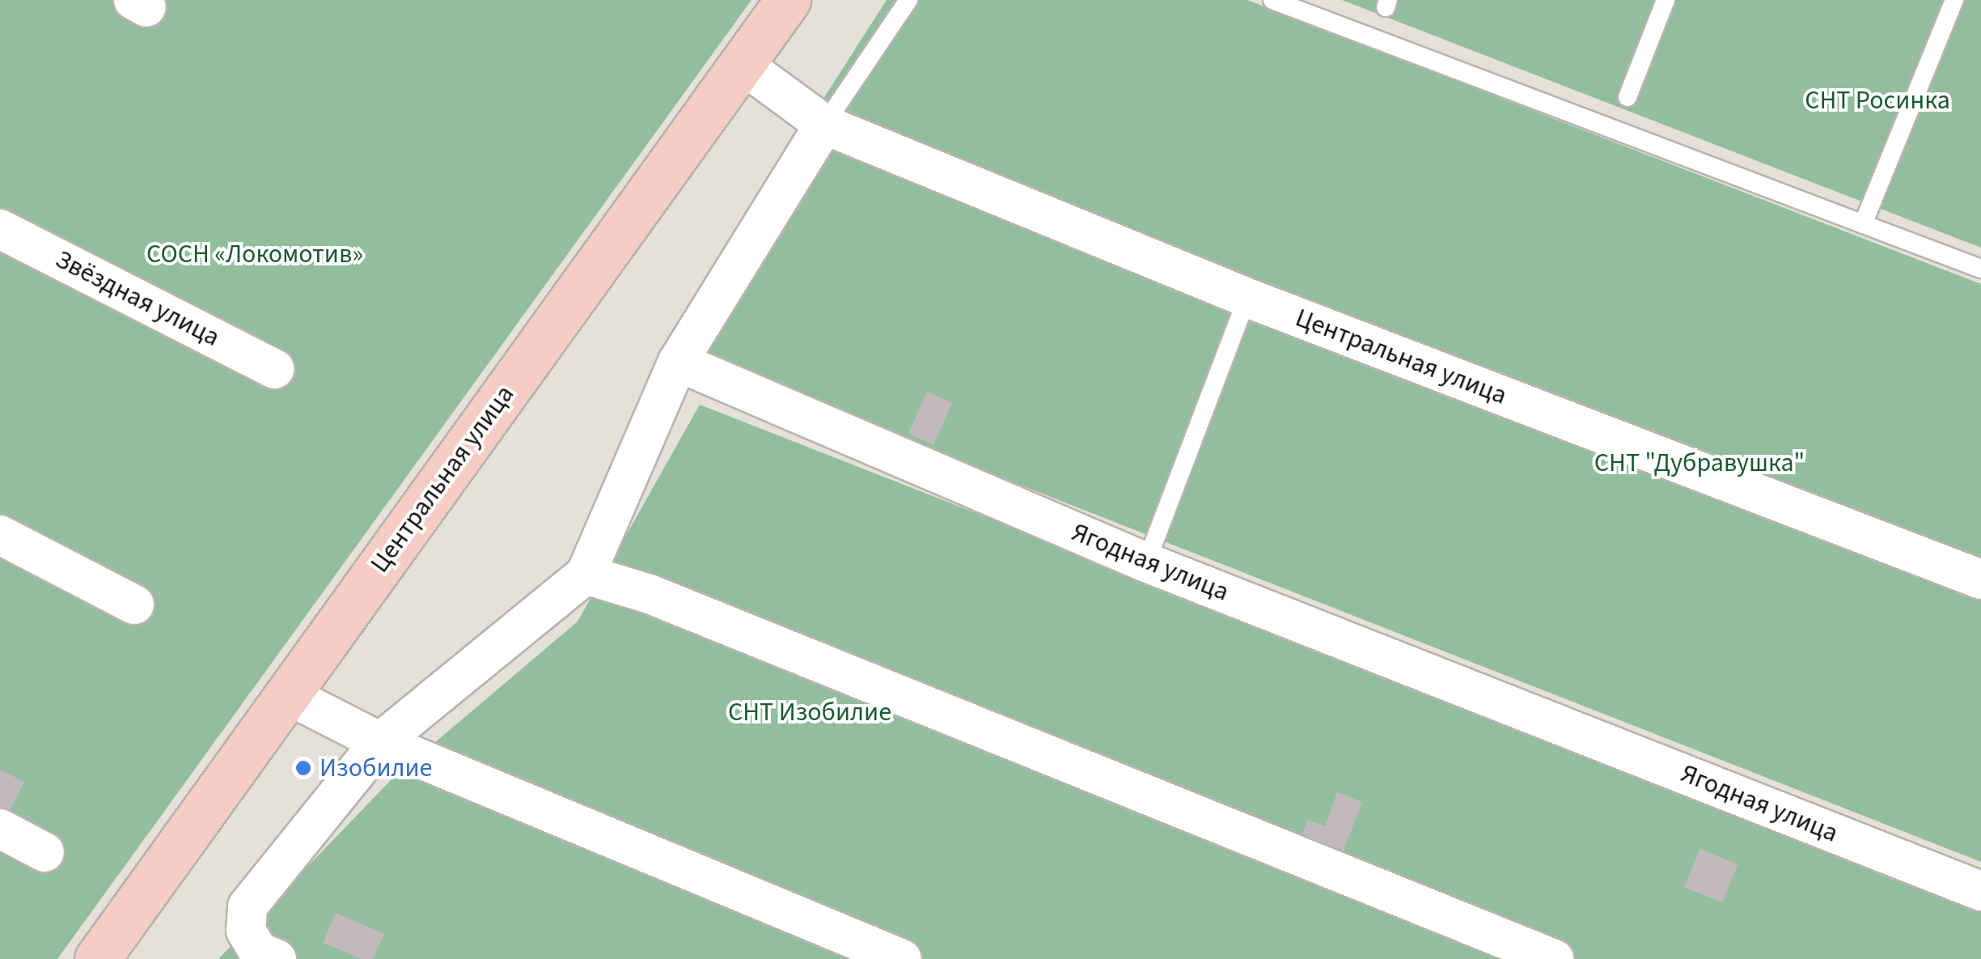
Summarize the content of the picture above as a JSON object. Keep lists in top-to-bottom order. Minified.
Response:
{"streets":{"street":["Звёздная улица","Центральная улица","Ягодная улица"]},"parks":["СНТ Росинка","СОСН «Локомотив»","СНТ \"Дубравушка\"","СНТ Изобилие"],"places":["Изобилие"]}
